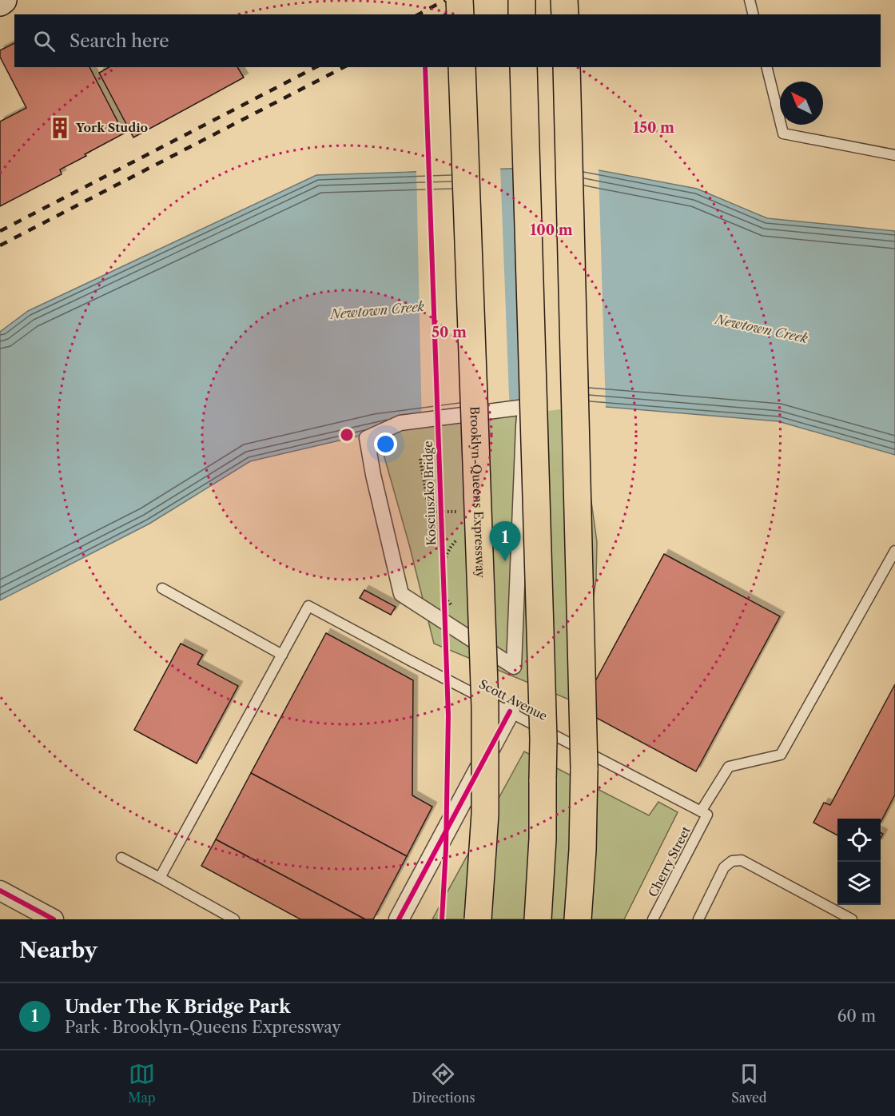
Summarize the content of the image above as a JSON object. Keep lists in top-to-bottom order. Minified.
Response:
{"streets":{"highway":["Brooklyn-Queens Expressway"],"lane":["Scott Avenue","Cherry Street"],"cycle path":["Kosciuszko Bridge"]},"crossings":[["Scott Avenue","Cherry Street"]],"water":["Newtown Creek"],"places":{"building":["York Studio"]},"north":"top left","page":{"search":"Search here","pins":"1","heading":"Nearby","list":[{"mark":"1","name":"Under The K Bridge Park","note":"Park · Brooklyn-Queens Expressway","value":"60 m"}],"nav":["Map","Directions","Saved"]},"rings":["150 m","100 m","50 m"]}
